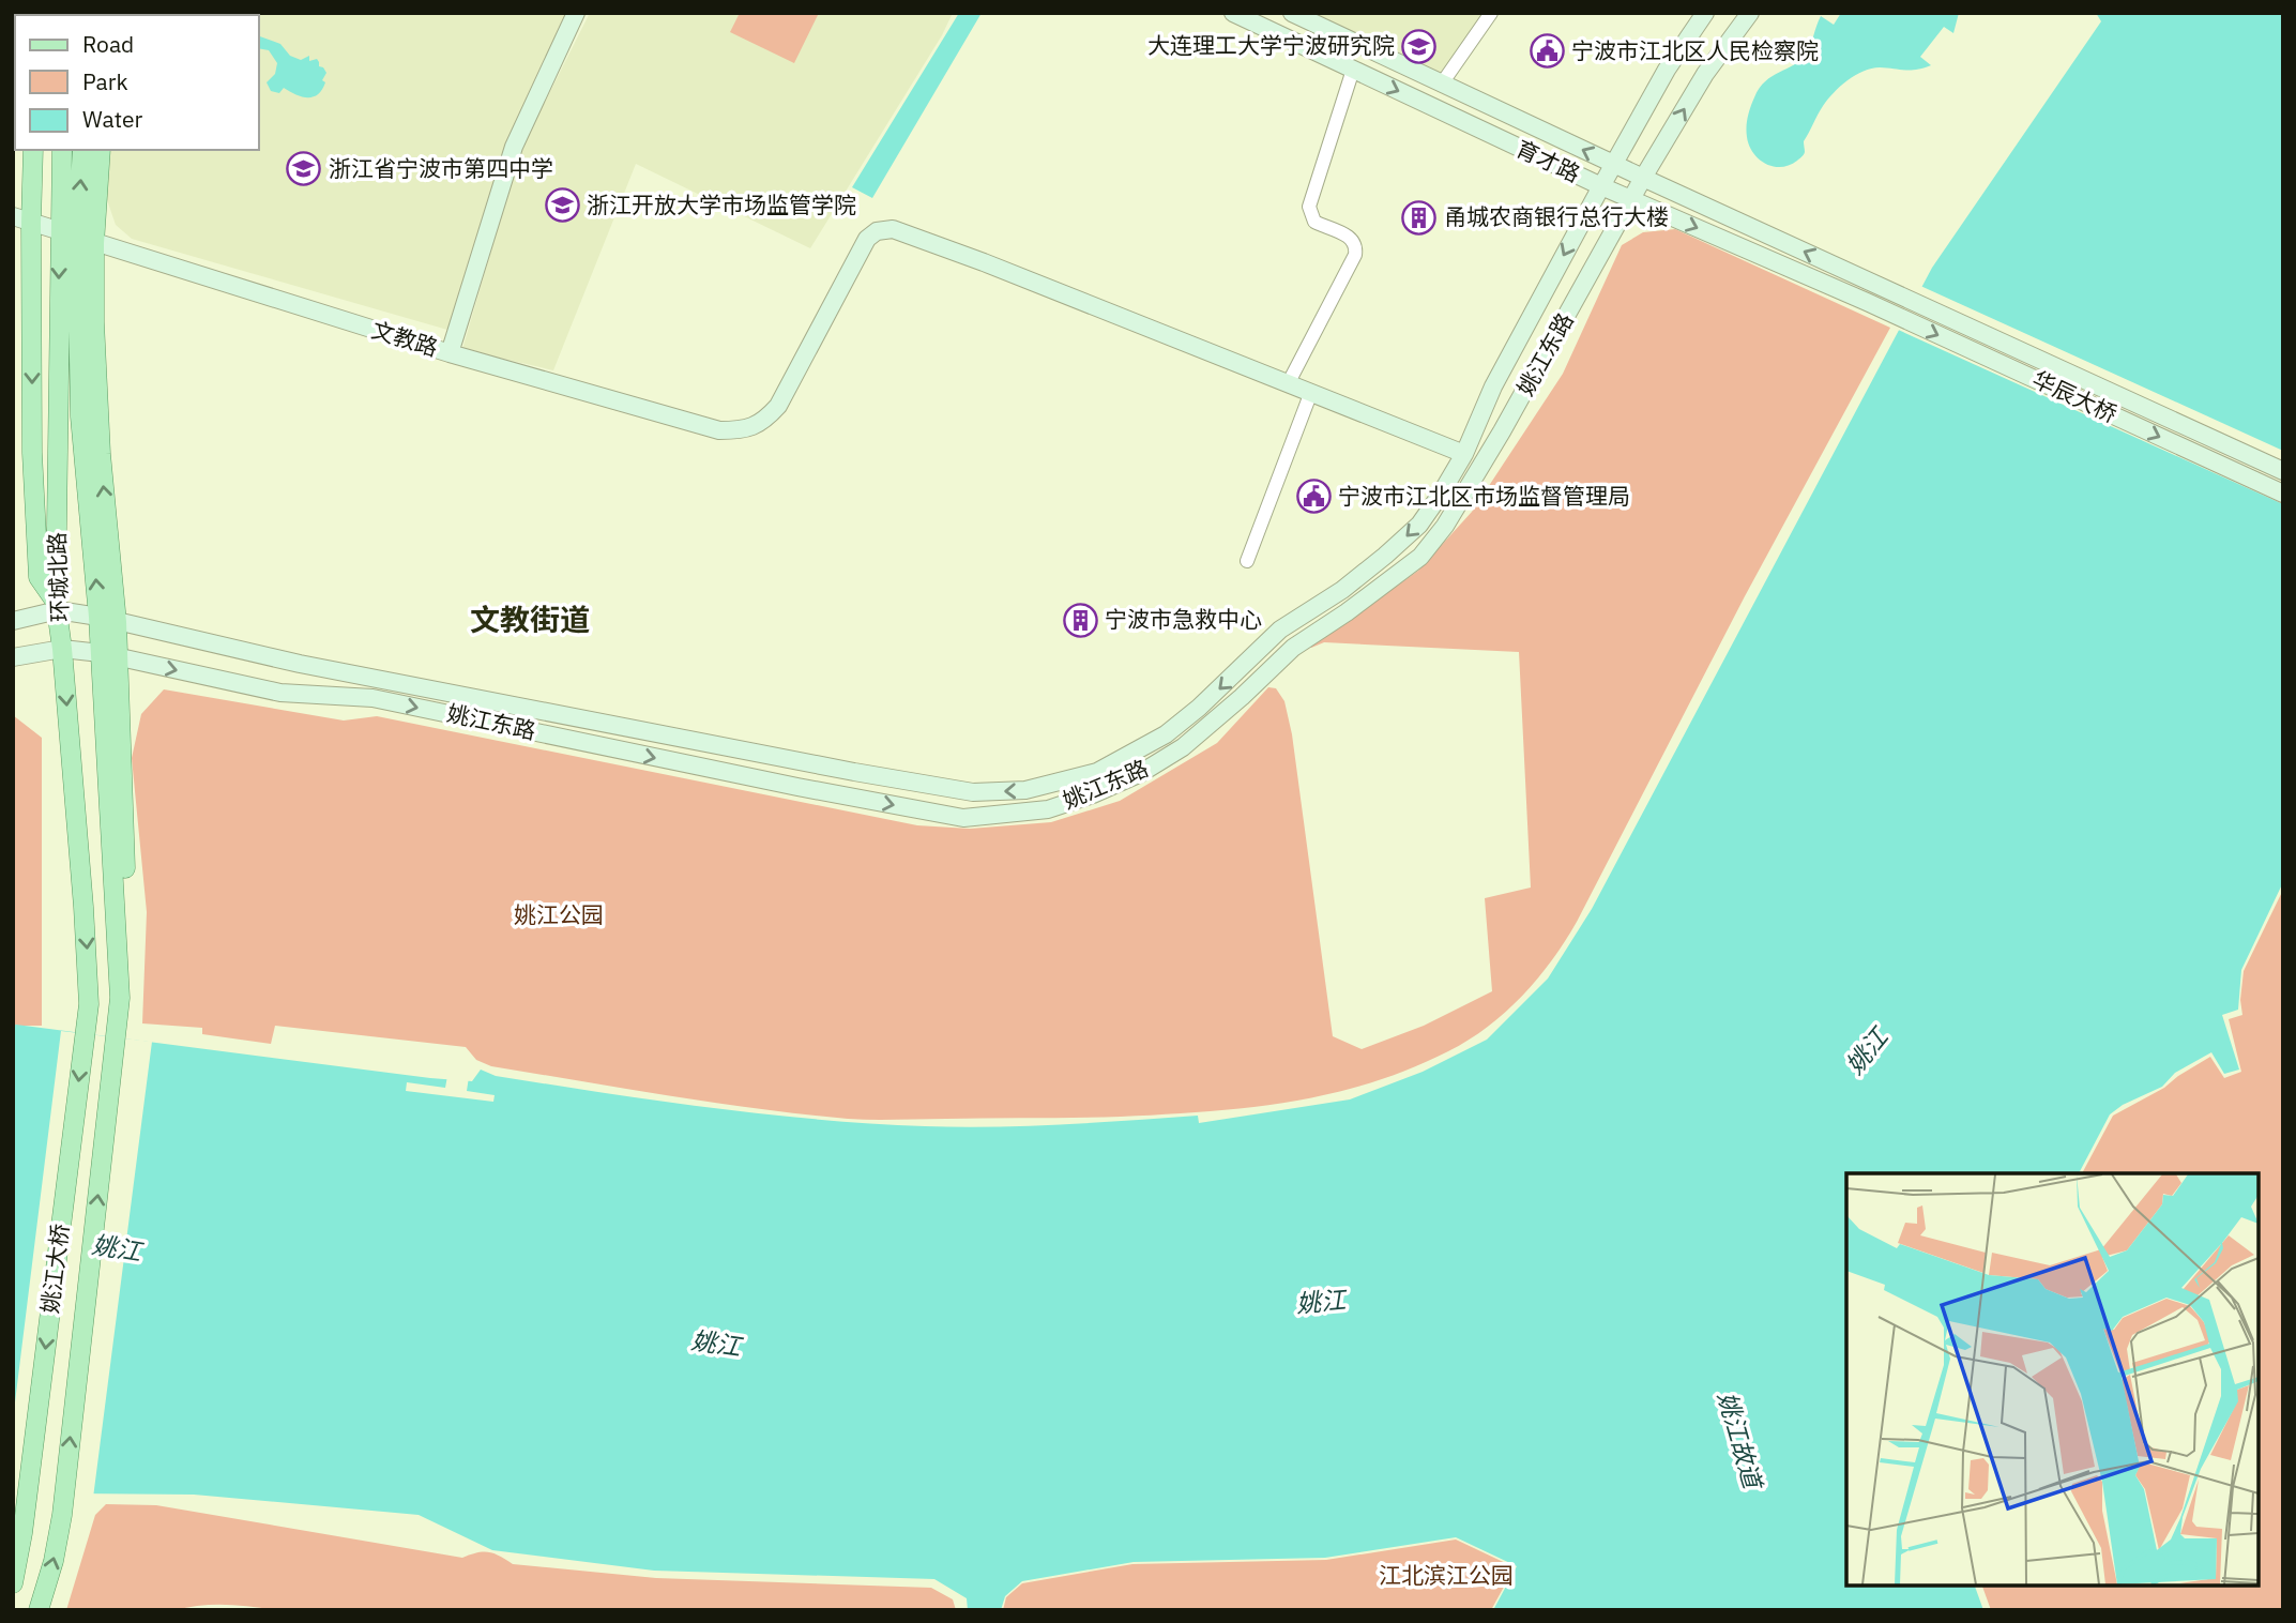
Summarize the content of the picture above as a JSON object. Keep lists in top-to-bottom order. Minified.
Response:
{"streets":{"main road":["育才路","文教路","姚江东路","华辰大桥","环城北路","姚江大桥"]},"crossings":[["育才路","姚江东路"],["育才路","华辰大桥"],["文教路","环城北路"],["姚江东路","环城北路"],["环城北路","姚江大桥"]],"districts":["文教街道"],"water":["姚江","姚江故道"],"parks":["姚江公园","江北滨江公园"],"places":{"school or university":["大连理工大学宁波研究院","浙江省宁波市第四中学","浙江开放大学市场监管学院"],"public building":["宁波市江北区人民检察院","宁波市江北区市场监督管理局"],"building":["甬城农商银行总行大楼","宁波市急救中心"]},"legend":["Road","Park","Water"]}
